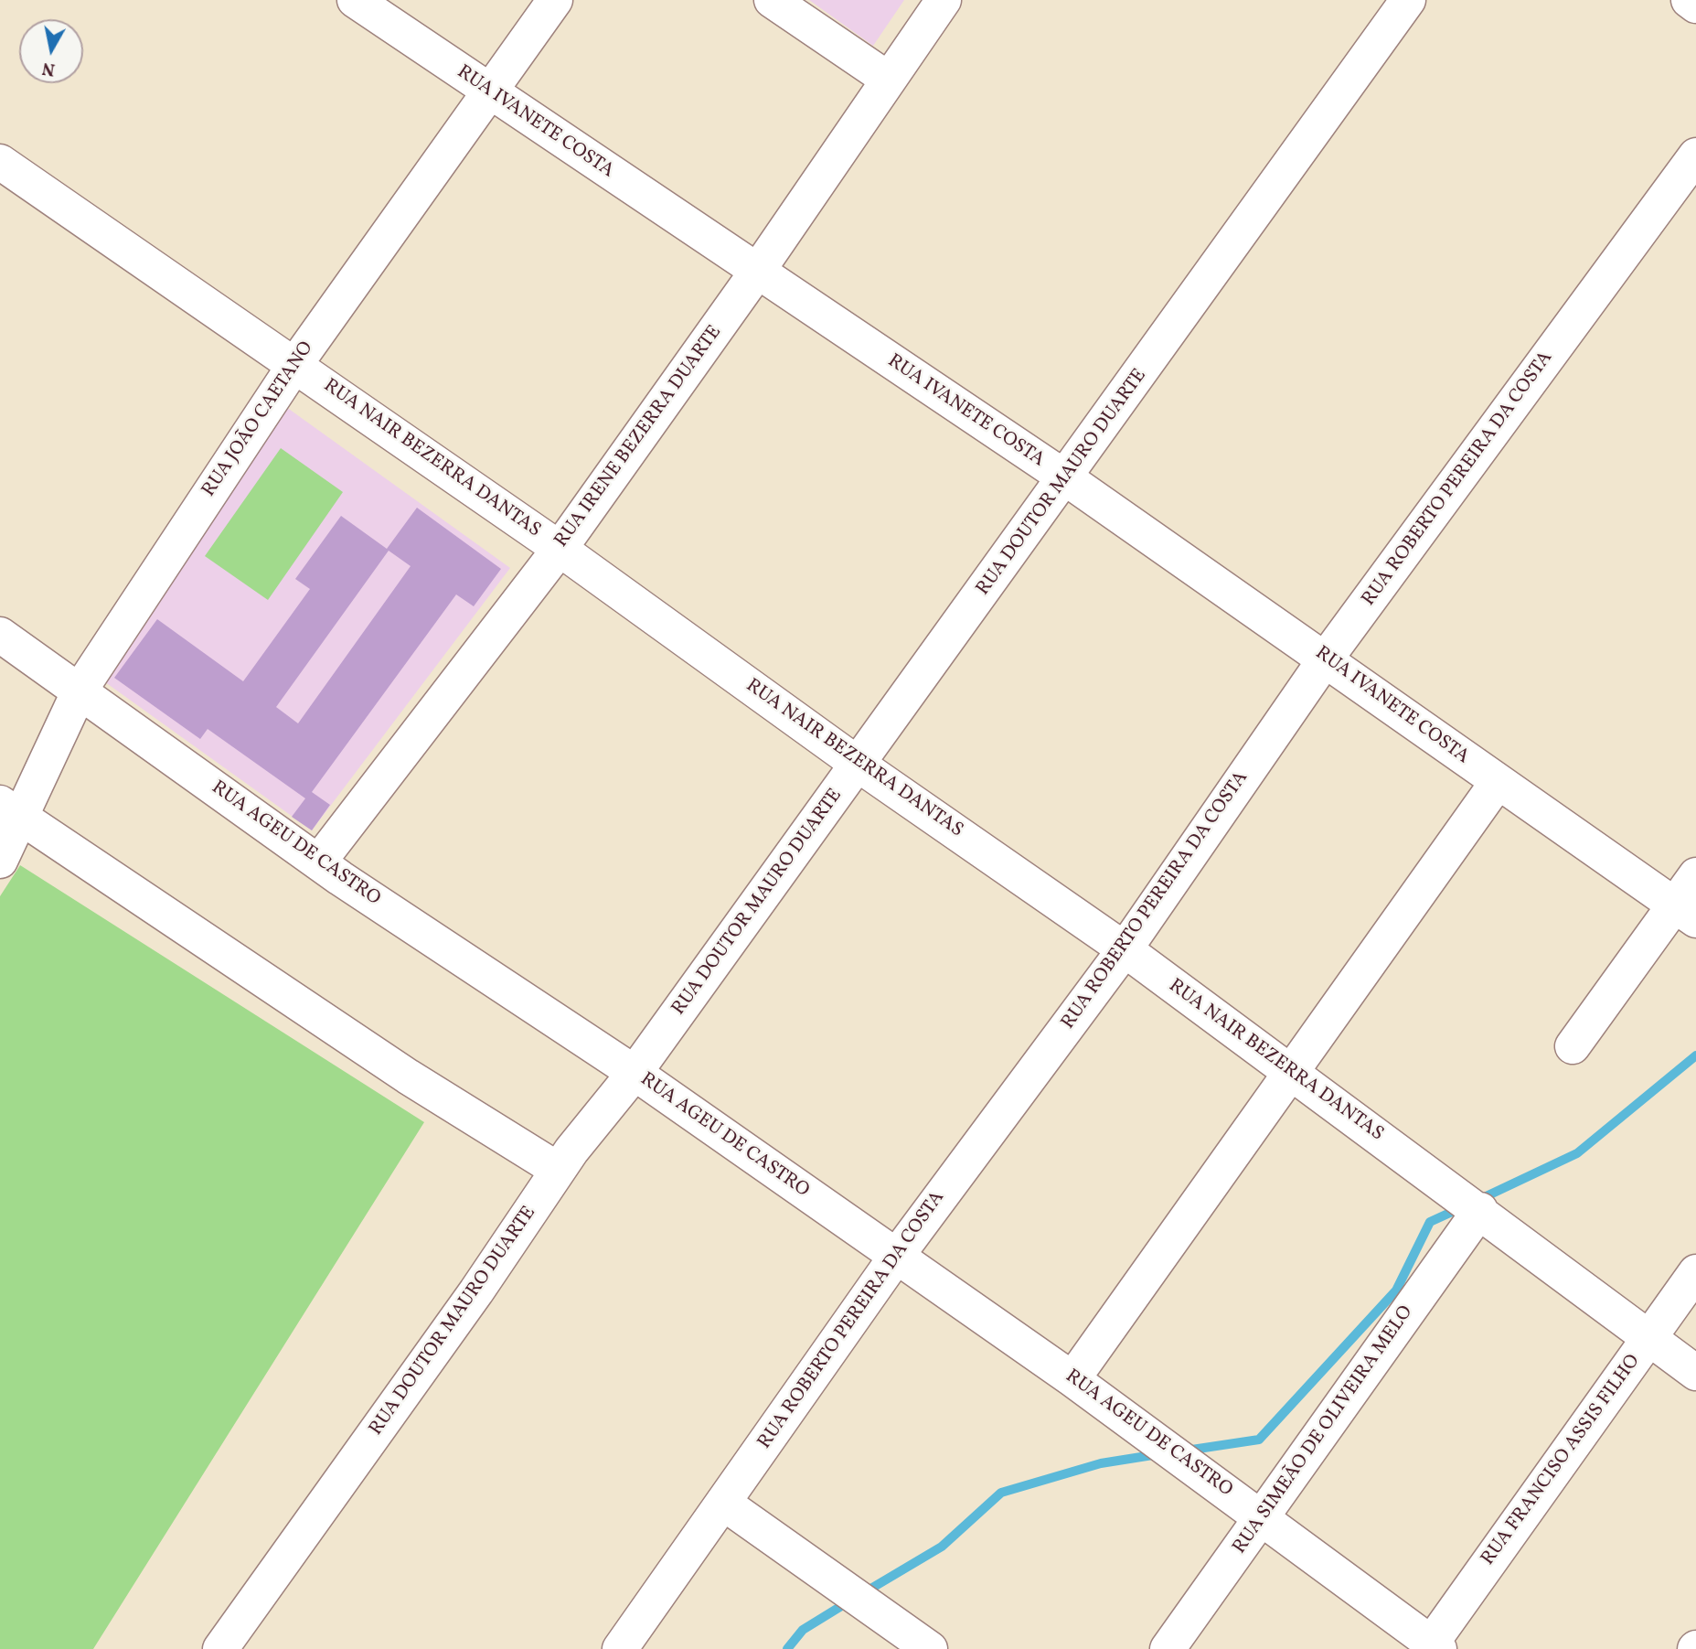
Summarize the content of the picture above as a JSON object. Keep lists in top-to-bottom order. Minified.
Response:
{"streets":{"street":["RUA IVANETE COSTA","RUA JOÃO CAETANO","RUA IRENE BEZERRA DUARTE","RUA NAIR BEZERRA DANTAS","RUA ROBERTO PEREIRA DA COSTA","RUA DOUTOR MAURO DUARTE","RUA AGEU DE CASTRO","RUA SIMEÃO DE OLIVEIRA MELO","RUA FRANCISO ASSIS FILHO"]},"crossings":[["RUA IVANETE COSTA","RUA JOÃO CAETANO"],["RUA IVANETE COSTA","RUA IRENE BEZERRA DUARTE"],["RUA IVANETE COSTA","RUA ROBERTO PEREIRA DA COSTA"],["RUA IVANETE COSTA","RUA DOUTOR MAURO DUARTE"],["RUA JOÃO CAETANO","RUA NAIR BEZERRA DANTAS"],["RUA JOÃO CAETANO","RUA AGEU DE CASTRO"],["RUA IRENE BEZERRA DUARTE","RUA NAIR BEZERRA DANTAS"],["RUA IRENE BEZERRA DUARTE","RUA AGEU DE CASTRO"],["RUA NAIR BEZERRA DANTAS","RUA ROBERTO PEREIRA DA COSTA"],["RUA NAIR BEZERRA DANTAS","RUA DOUTOR MAURO DUARTE"],["RUA NAIR BEZERRA DANTAS","RUA SIMEÃO DE OLIVEIRA MELO"],["RUA NAIR BEZERRA DANTAS","RUA FRANCISO ASSIS FILHO"],["RUA ROBERTO PEREIRA DA COSTA","RUA AGEU DE CASTRO"],["RUA DOUTOR MAURO DUARTE","RUA AGEU DE CASTRO"],["RUA AGEU DE CASTRO","RUA SIMEÃO DE OLIVEIRA MELO"],["RUA AGEU DE CASTRO","RUA FRANCISO ASSIS FILHO"]],"north":"bottom"}
